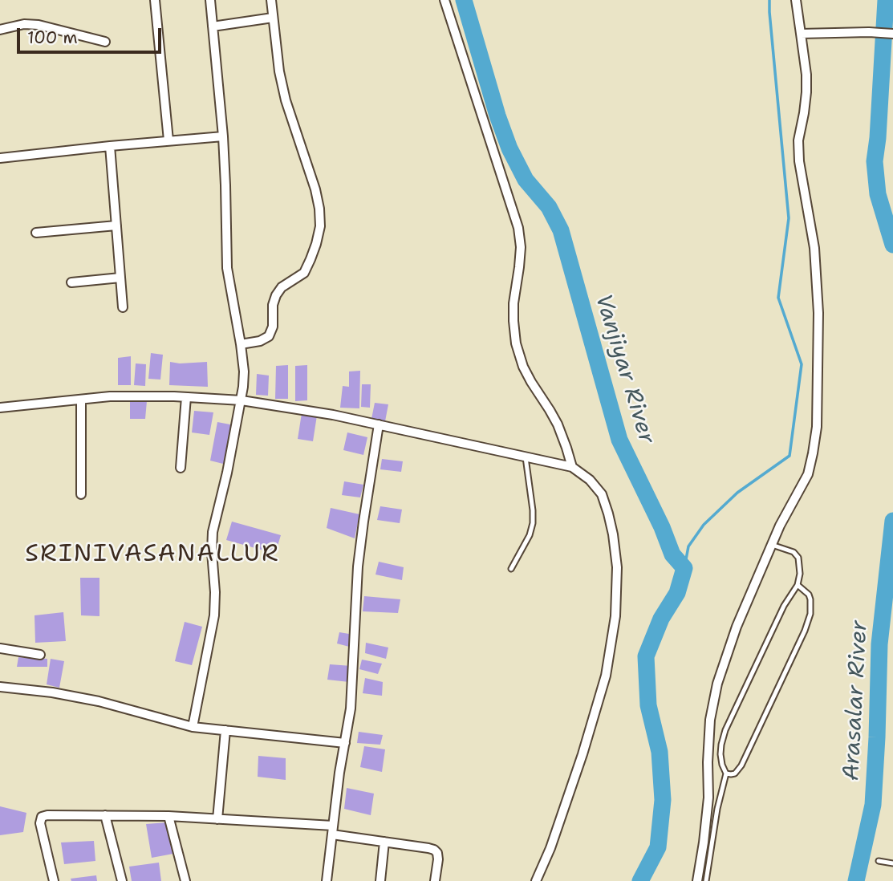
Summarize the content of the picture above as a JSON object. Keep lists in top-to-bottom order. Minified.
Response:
{"districts":["SRINIVASANALLUR"],"water":["Vanjiyar River","Arasalar River"],"scale_bar":"100 m"}
